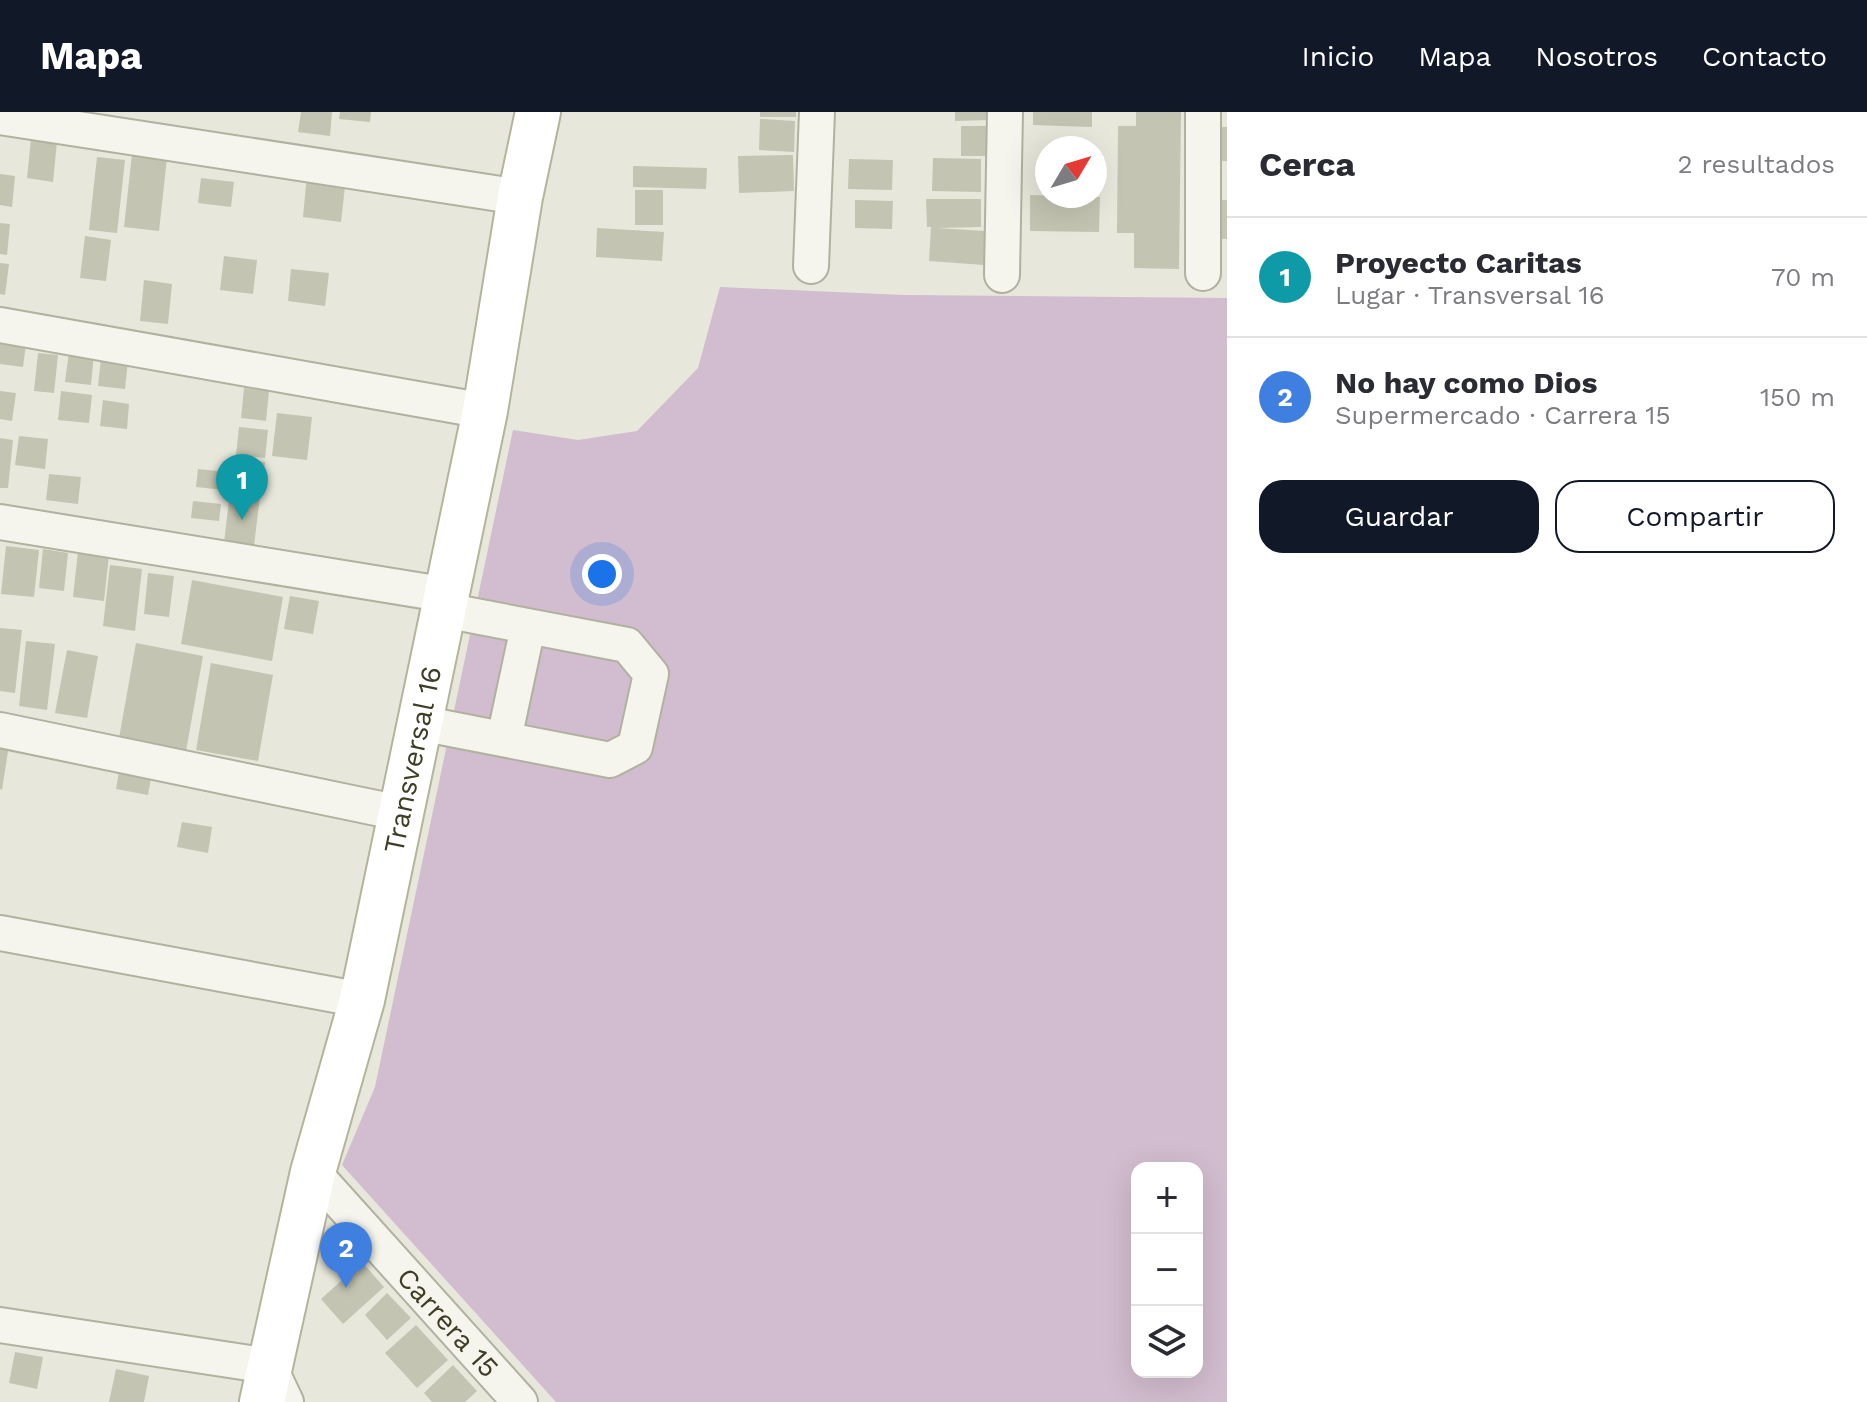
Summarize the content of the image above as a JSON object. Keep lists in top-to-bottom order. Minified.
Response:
{"streets":{"main road":["Transversal 16"],"street":["Carrera 15"]},"crossings":[["Transversal 16","Carrera 15"]],"north":"top right","page":{"header":"Mapa","nav":["Inicio","Mapa","Nosotros","Contacto"],"heading":["Cerca","2 resultados"],"list":[{"mark":"1","name":"Proyecto Caritas","note":"Lugar · Transversal 16","value":"70 m"},{"mark":"2","name":"No hay como Dios","note":"Supermercado · Carrera 15","value":"150 m"}],"pins":["1","2"],"buttons":["Guardar","Compartir"],"map_buttons":["+","−"]}}
